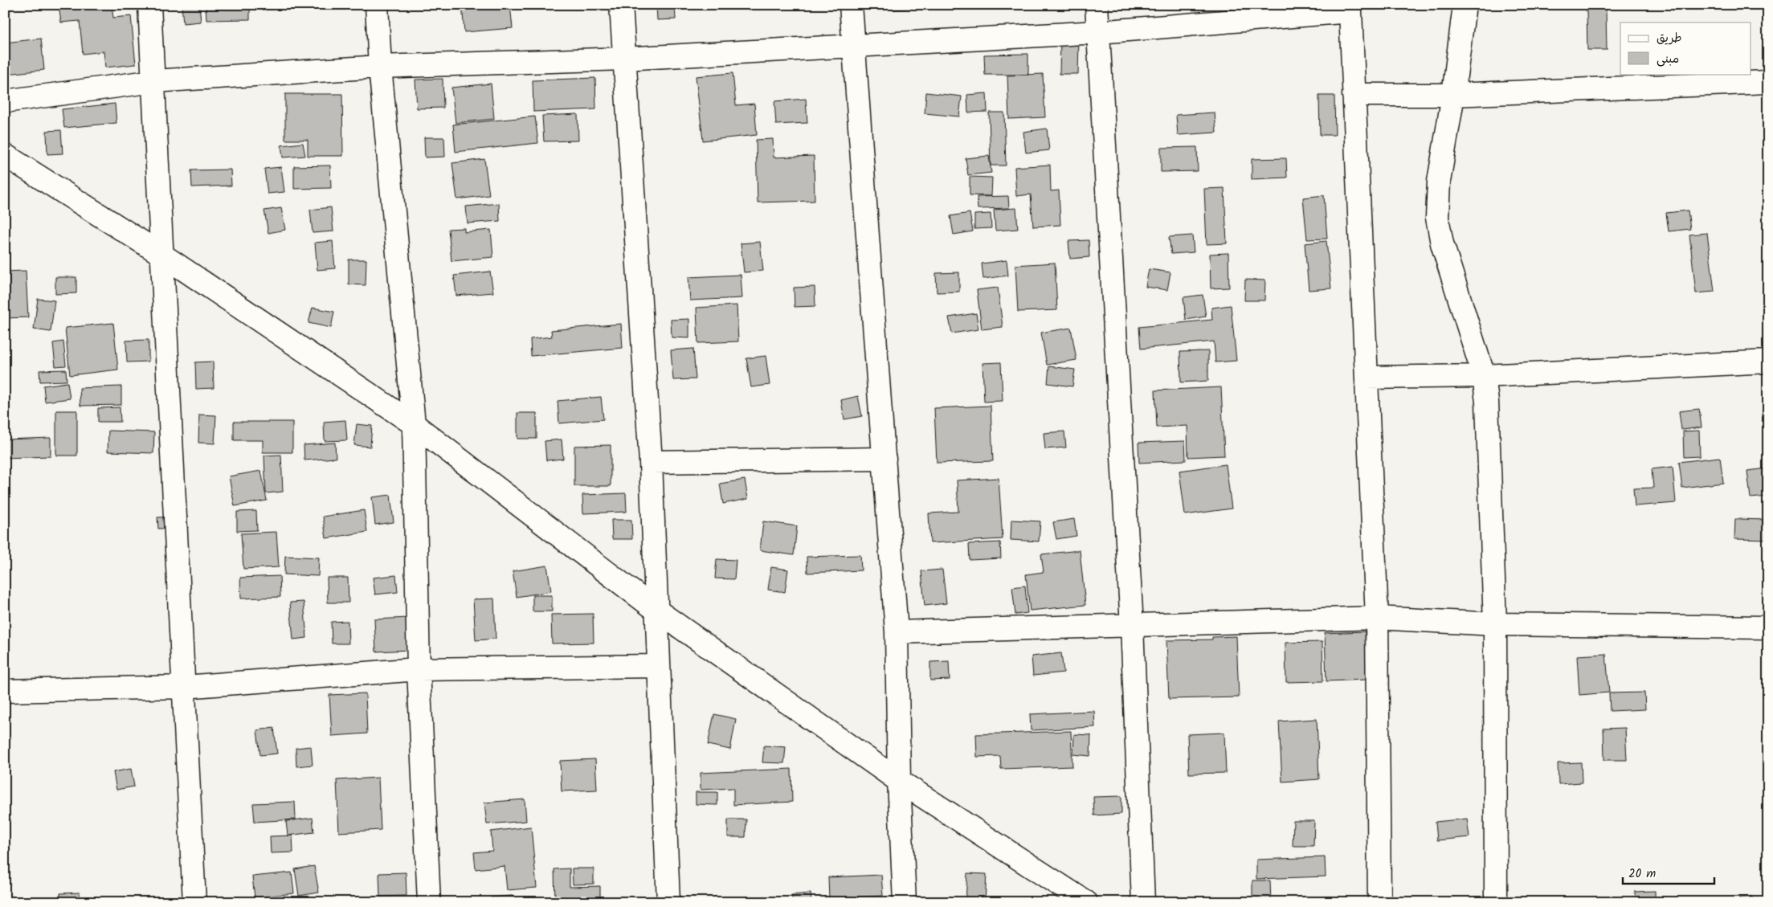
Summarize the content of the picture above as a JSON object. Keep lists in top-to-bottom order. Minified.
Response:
{"legend":["طريق","مبنى"],"scale_bar":"20 m"}
